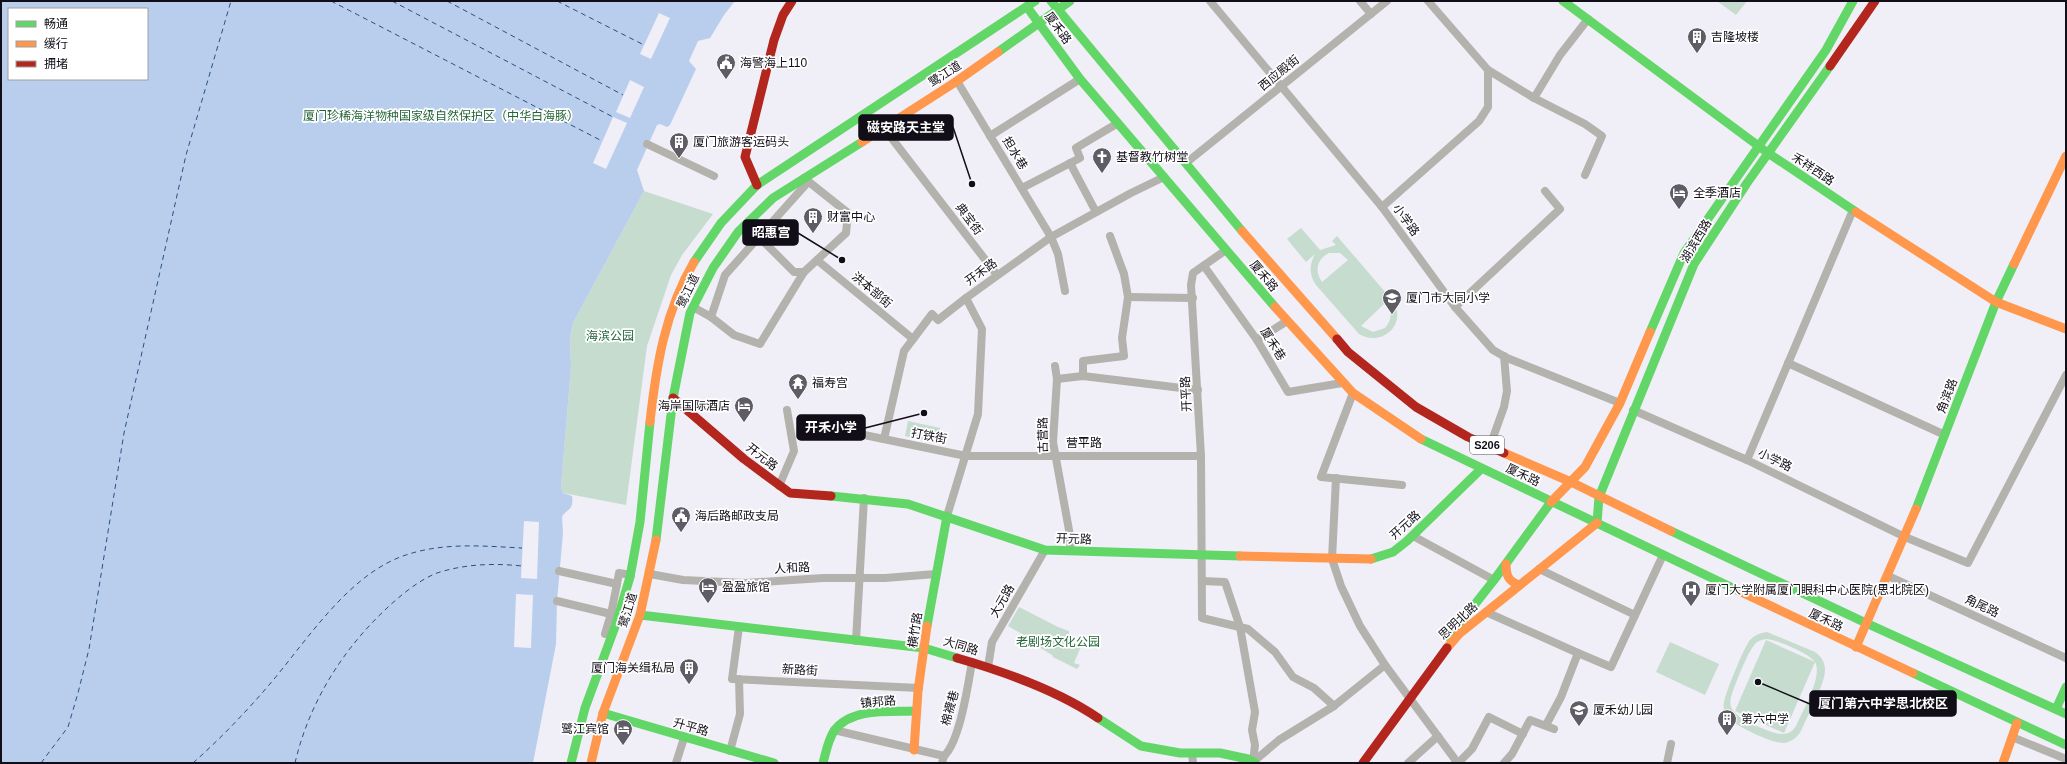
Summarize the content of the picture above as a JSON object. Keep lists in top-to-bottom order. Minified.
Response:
{"streets":{"main road":["厦禾路","鹭江道","禾祥西路","湖滨西路","角滨路","S206","开元路","思明北路","横竹路","大同路","镇邦路","升平路"],"street":["西应殿街","担水巷","典宝街","小学路","开禾路","洪本部街","厦禾巷","开平路","古营路","打铁街","营平路","人和路","大元路","角尾路","新路街","棉襪巷"]},"crossings":[["厦禾路","西应殿街"],["厦禾路","鹭江道"],["厦禾路","湖滨西路"],["厦禾路","开禾路"],["厦禾路","厦禾巷"],["厦禾路","开平路"],["厦禾路","角滨路"],["厦禾路","开元路"],["厦禾路","思明北路"],["西应殿街","小学路"],["鹭江道","担水巷"],["鹭江道","典宝街"],["鹭江道","开元路"],["鹭江道","人和路"],["鹭江道","大同路"],["鹭江道","升平路"],["担水巷","开禾路"],["禾祥西路","湖滨西路"],["禾祥西路","角滨路"],["典宝街","开禾路"],["小学路","湖滨西路"],["小学路","角滨路"],["湖滨西路","思明北路"],["开禾路","打铁街"],["开禾路","营平路"],["开禾路","开元路"],["开禾路","横竹路"],["厦禾巷","开平路"],["开平路","营平路"],["开平路","开元路"],["角滨路","角尾路"],["古营路","营平路"],["古营路","开元路"],["打铁街","营平路"],["开元路","大元路"],["开元路","横竹路"],["人和路","横竹路"],["大元路","大同路"],["横竹路","大同路"],["横竹路","新路街"],["横竹路","镇邦路"],["大同路","棉襪巷"]],"parks":["厦门珍稀海洋物种国家级自然保护区（中华白海豚）","海滨公园","老剧场文化公园"],"places":{"building":["吉隆坡楼","厦门旅游客运码头","财富中心","厦门海关缉私局","第六中学"],"public building":["海警海上110","海后路邮政支局"],"church":["基督教竹树堂"],"other":["磁安路天主堂","昭惠宫","开禾小学","厦门第六中学思北校区"],"hotel":["全季酒店","海岸国际酒店","盈盈旅馆","鹭江宾馆"],"school or university":["厦门市大同小学","厦禾幼儿园"],"temple":["福寿宫"],"hospital":["厦门大学附属厦门眼科中心医院(思北院区)"]},"legend":["畅通","缓行","拥堵"]}
